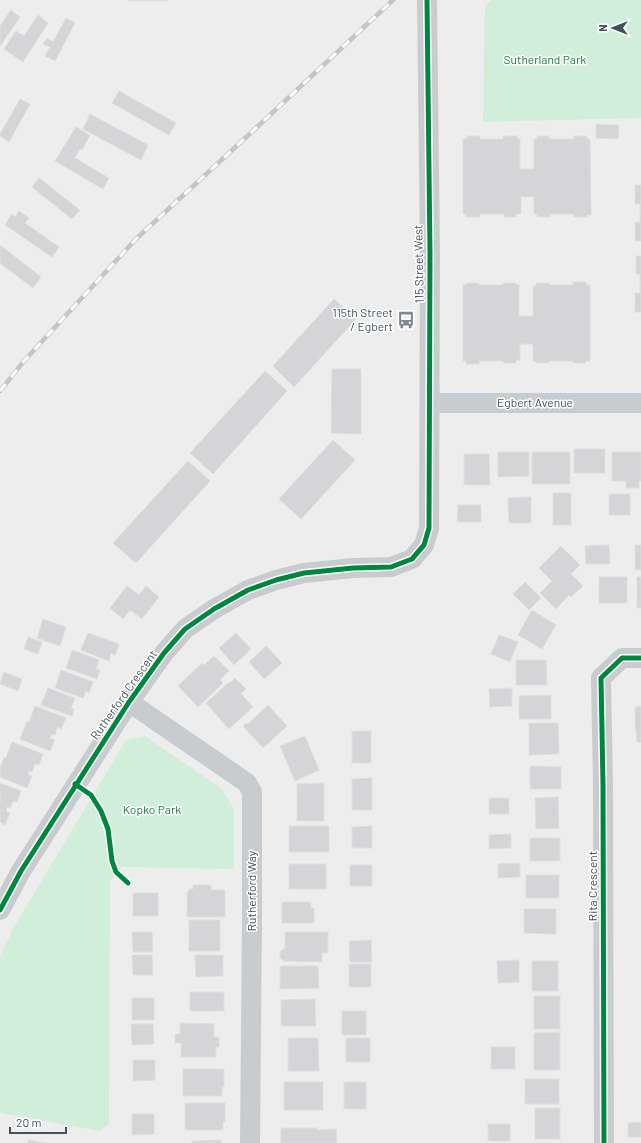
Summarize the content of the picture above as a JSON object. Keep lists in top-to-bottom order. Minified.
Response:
{"streets":{"street":["115 Street West","Egbert Avenue","Rutherford Crescent","Rita Crescent","Rutherford Way"]},"crossings":[["115 Street West","Egbert Avenue"],["115 Street West","Rutherford Crescent"],["Rutherford Crescent","Rutherford Way"]],"parks":["Sutherland Park","Kopko Park"],"places":{"bus stop":["115th Street / Egbert"]},"scale_bar":"20 m","north":"left"}
